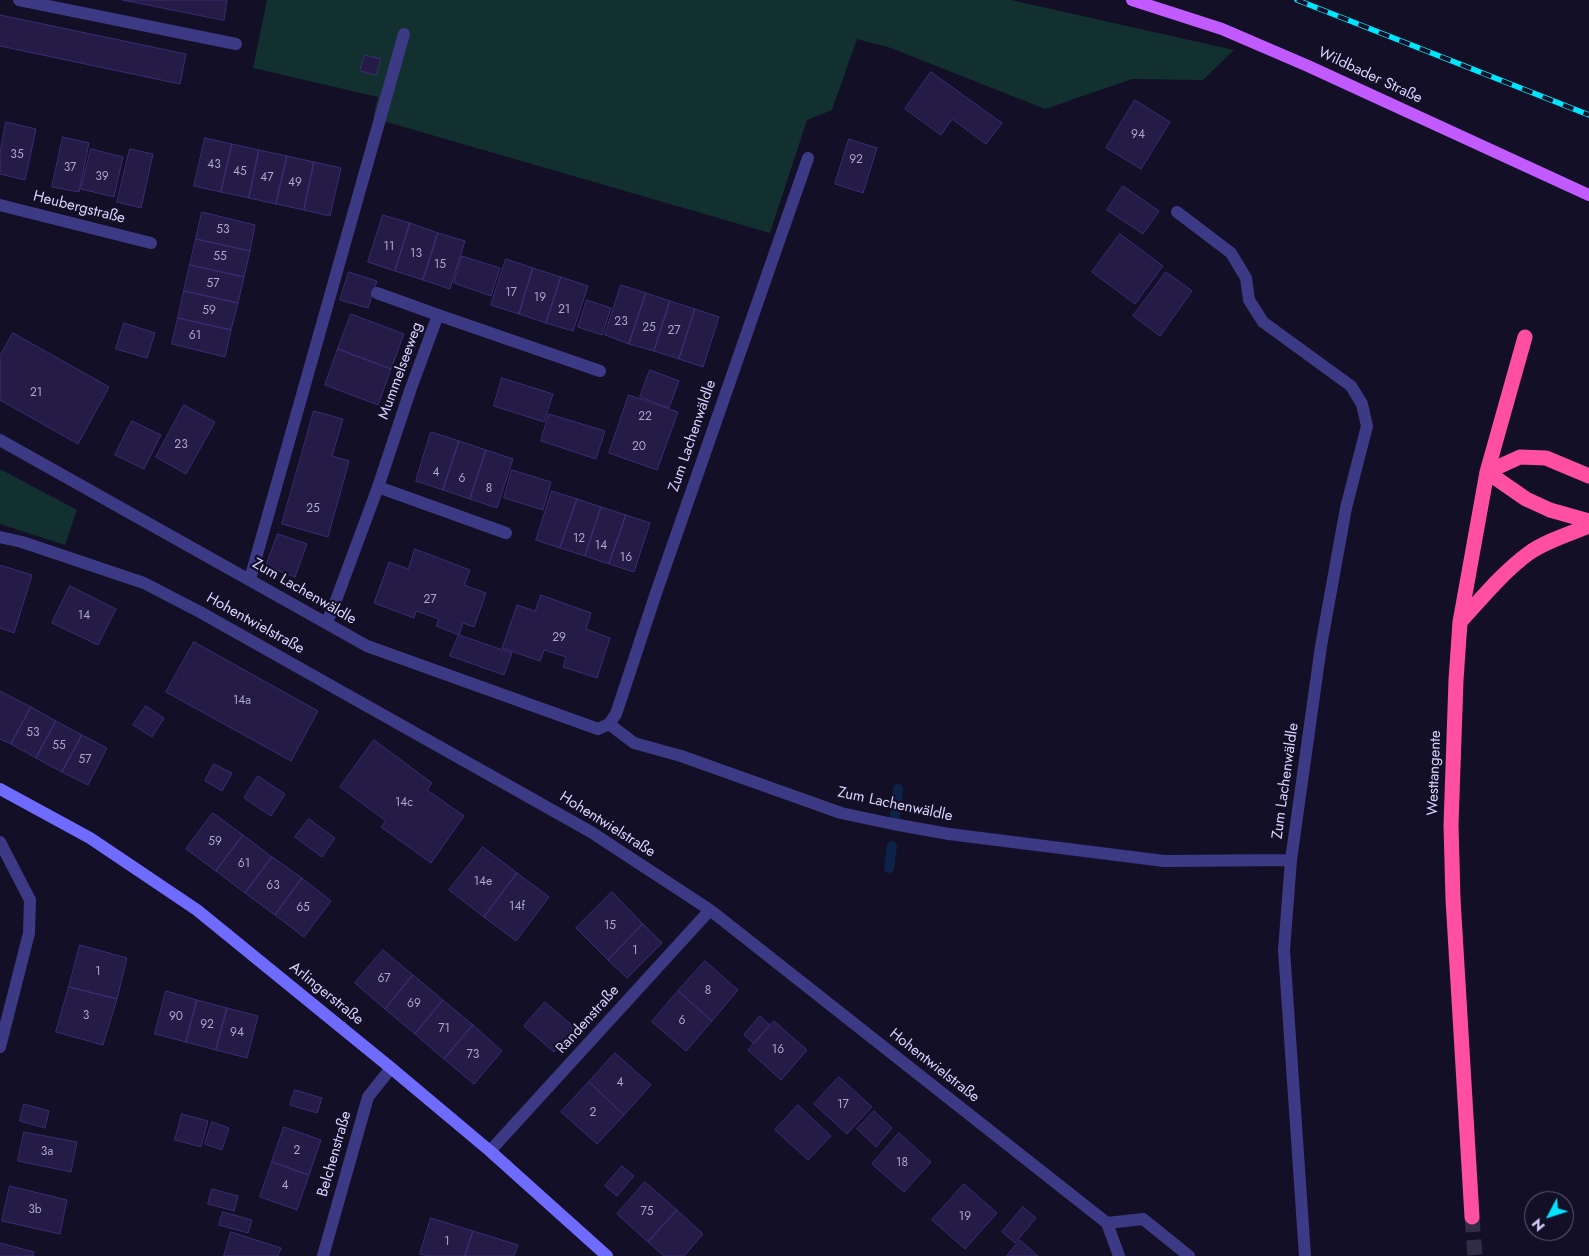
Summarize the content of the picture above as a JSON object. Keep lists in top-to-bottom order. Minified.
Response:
{"streets":{"highway":["Westtangente"],"main road":["Wildbader Straße","Arlingerstraße"],"street":["Heubergstraße","Mummelseeweg","Zum Lachenwäldle","Hohentwielstraße","Randenstraße","Belchenstraße"]},"crossings":[["Mummelseeweg","Zum Lachenwäldle"],["Hohentwielstraße","Randenstraße"],["Arlingerstraße","Randenstraße"],["Arlingerstraße","Belchenstraße"]],"house_numbers":["94","35","92","43","37","45","39","47","49","53","11","13","55","15","57","17","19","21","59","23","25","27","61","21","22","23","20","4","6","8","25","12","14","16","27","14","29","14a","53","55","57","14c","59","61","14e","63","14f","65","15","1","1","67","8","69","3","90","6","92","71","94","16","73","4","17","2","2","3a","18","4","3b","75","19","1"],"north":"bottom left"}
